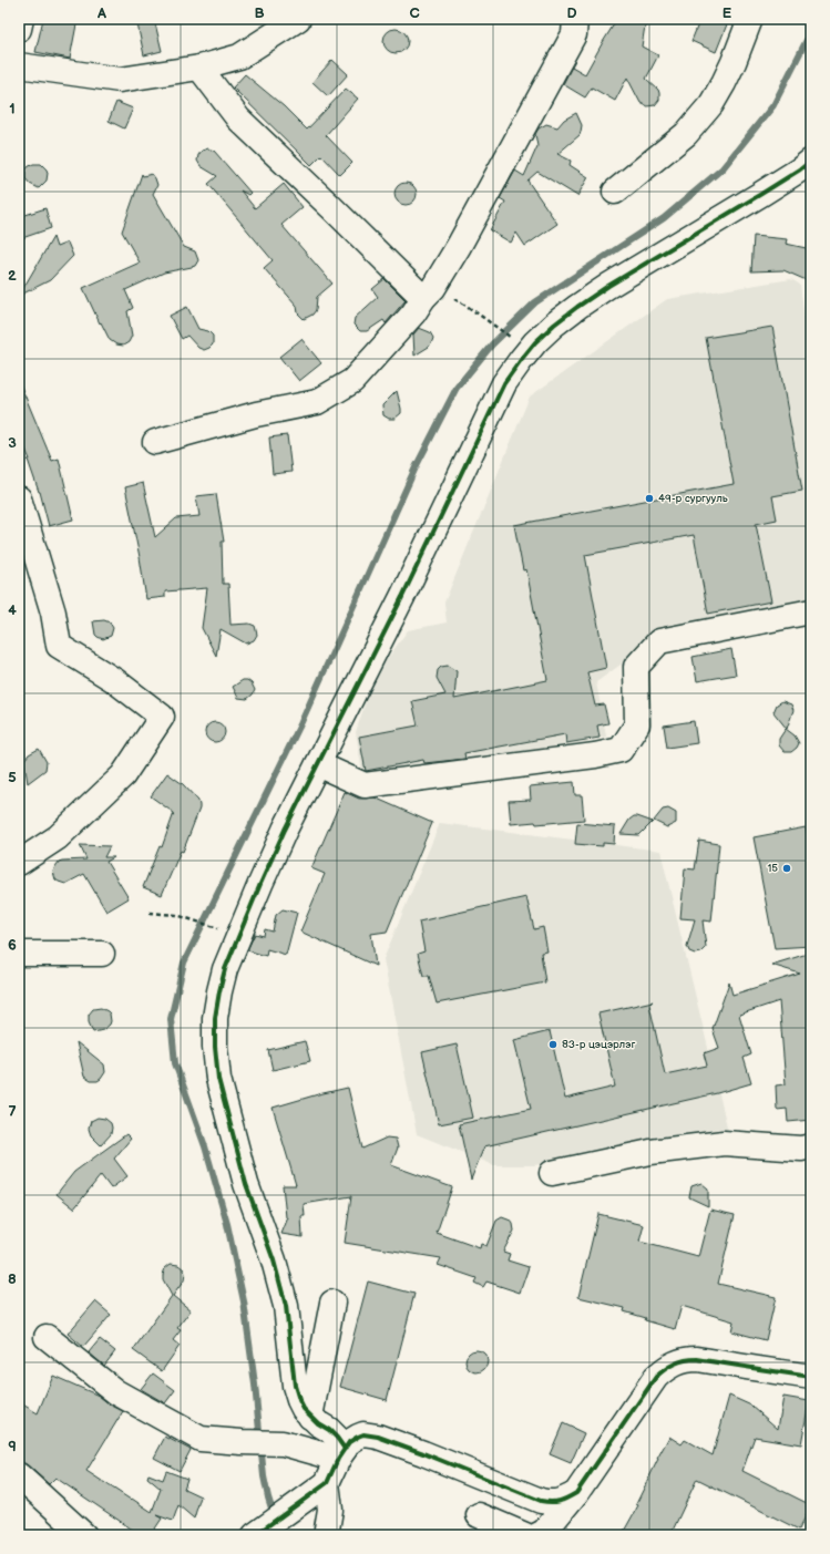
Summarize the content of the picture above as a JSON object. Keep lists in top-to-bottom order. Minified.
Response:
{"places":["49-р сургууль","15","83-р цэцэрлэг"],"grid":{"columns":["A","B","C","D","E"],"rows":["1","2","3","4","5","6","7","8","9"]}}
